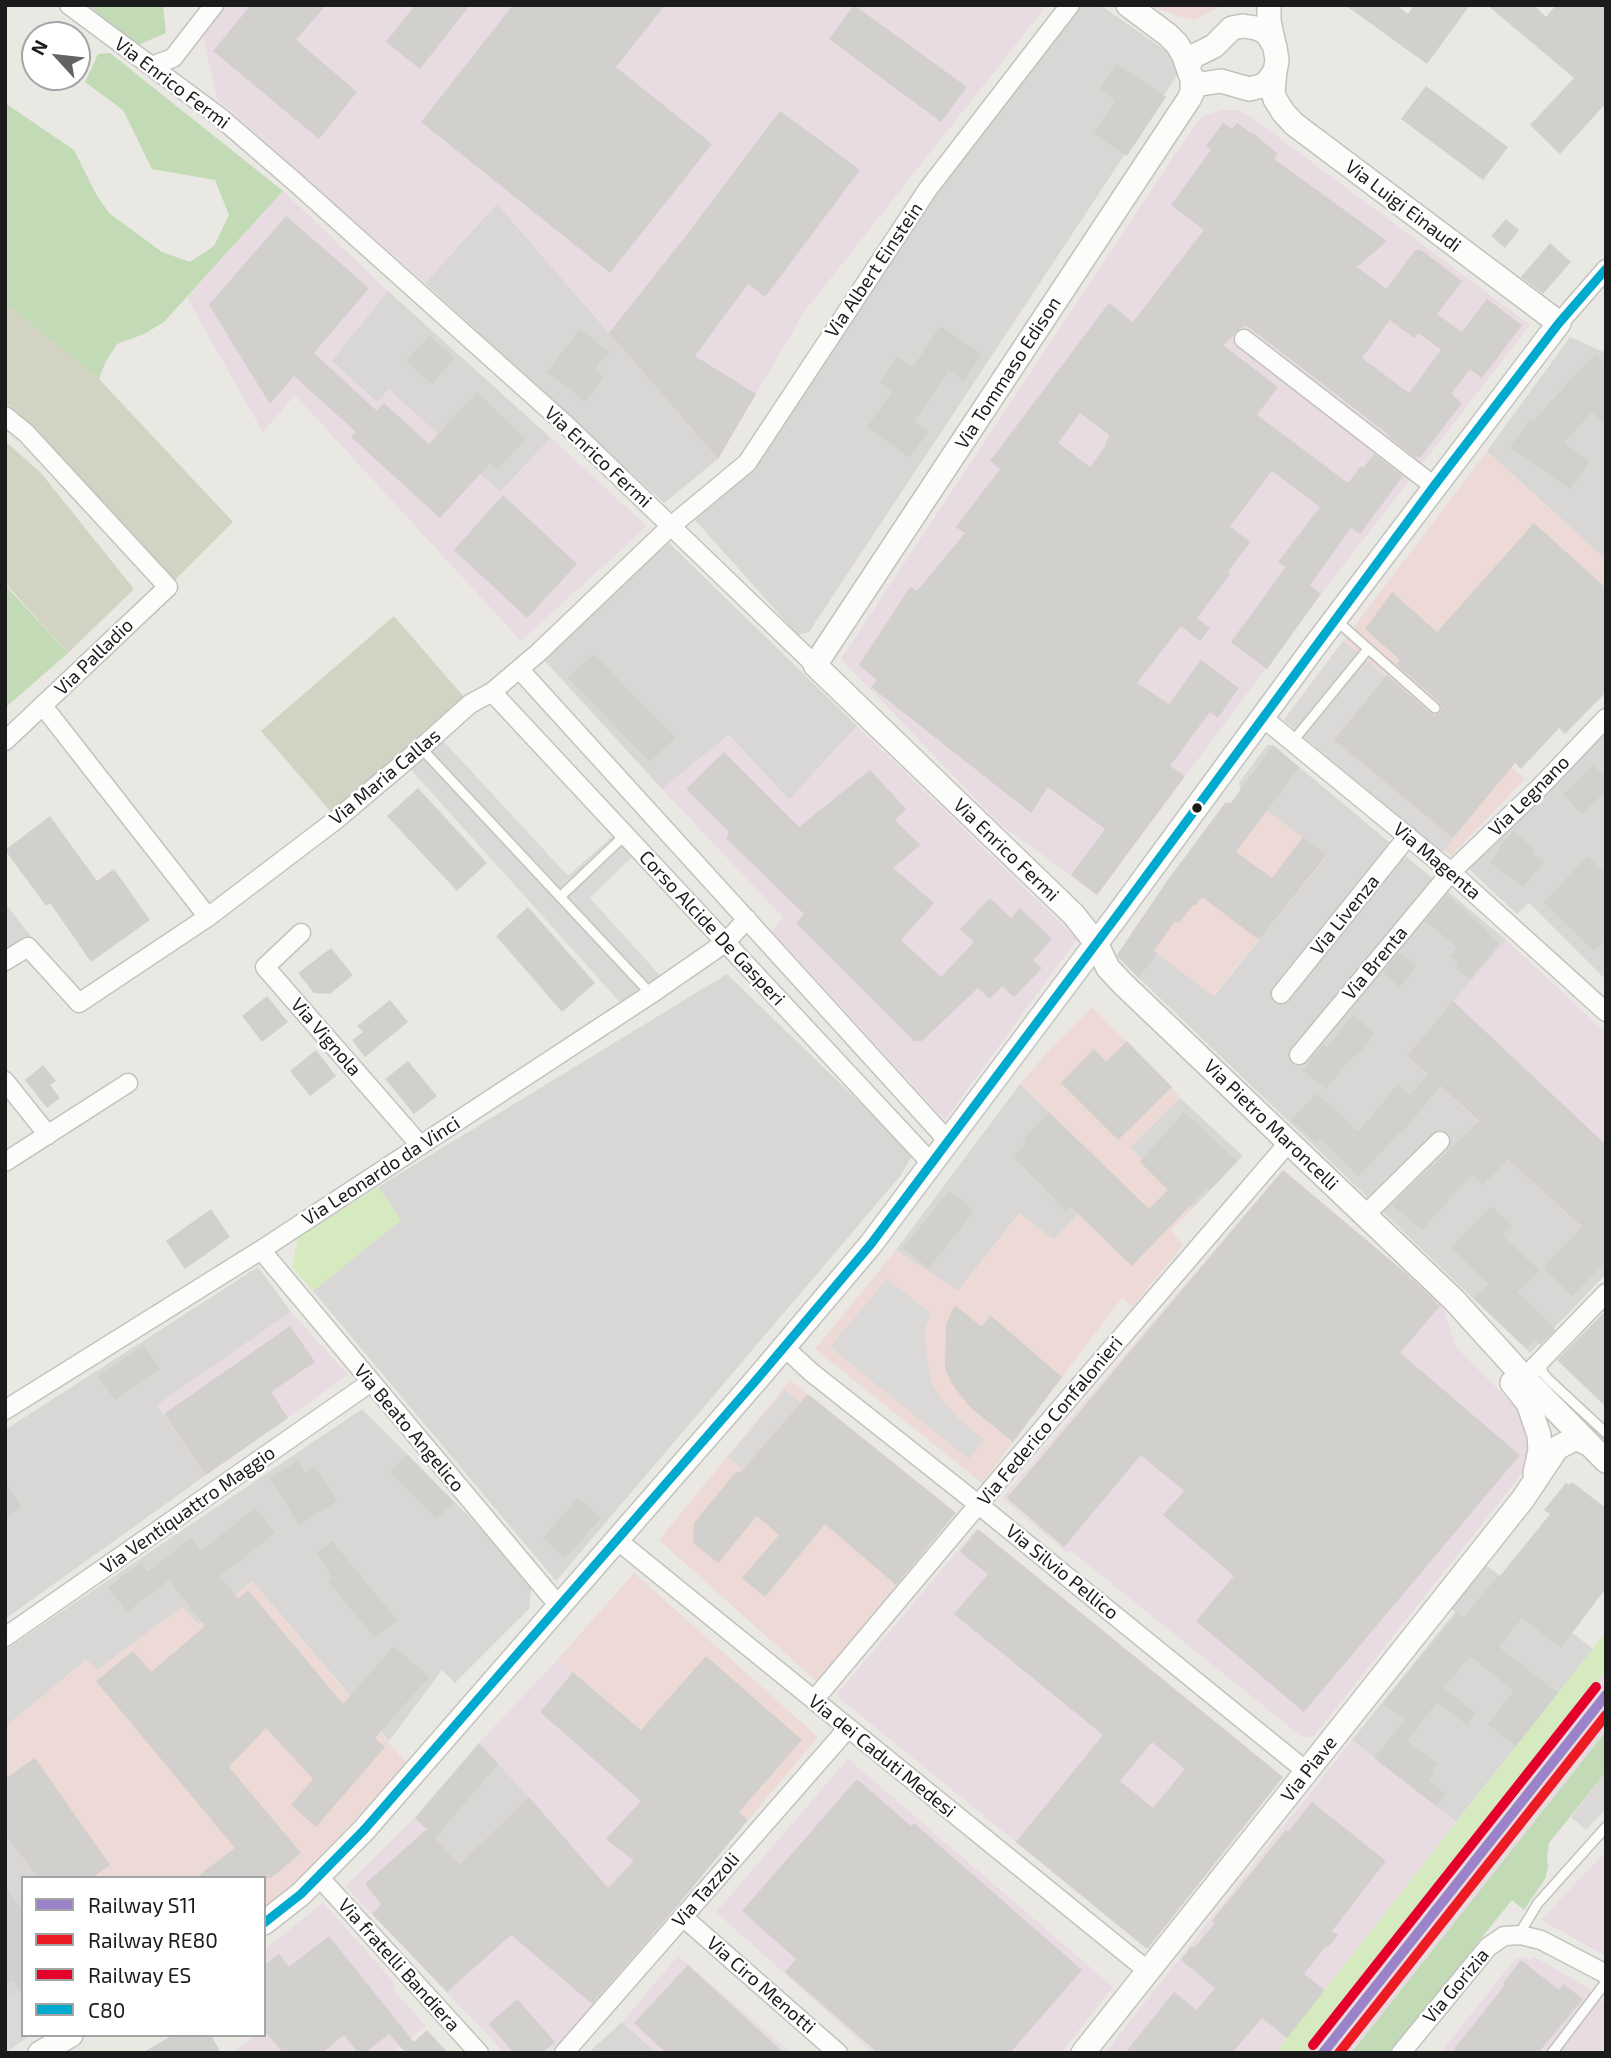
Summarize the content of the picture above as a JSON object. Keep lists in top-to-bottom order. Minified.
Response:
{"streets":{"street":["Via Enrico Fermi","Via Luigi Einaudi","Via Albert Einstein","Via Tommaso Edison","Via Palladio","Via Maria Callas","Via Legnano","Via Magenta","Via Livenza","Corso Alcide De Gasperi","Via Brenta","Via Vignola","Via Pietro Maroncelli","Via Leonardo da Vinci","Via Federico Confalonieri","Via Beato Angelico","Via Ventiquattro Maggio","Via Silvio Pellico","Via dei Caduti Medesi","Via Piave","Via Tazzoli","Via fratelli Bandiera","Via Ciro Menotti","Via Gorizia"]},"crossings":[["Via Enrico Fermi","Via Albert Einstein"],["Via Enrico Fermi","Via Tommaso Edison"],["Via Enrico Fermi","Via Maria Callas"],["Via Enrico Fermi","Via Pietro Maroncelli"],["Via Albert Einstein","Via Maria Callas"],["Via Palladio","Via Maria Callas"],["Via Maria Callas","Corso Alcide De Gasperi"],["Via Legnano","Via Magenta"],["Via Legnano","Via Brenta"],["Via Magenta","Via Livenza"],["Via Magenta","Via Brenta"],["Corso Alcide De Gasperi","Via Leonardo da Vinci"],["Via Vignola","Via Leonardo da Vinci"],["Via Pietro Maroncelli","Via Federico Confalonieri"],["Via Pietro Maroncelli","Via Piave"],["Via Leonardo da Vinci","Via Beato Angelico"],["Via Federico Confalonieri","Via Silvio Pellico"],["Via Federico Confalonieri","Via dei Caduti Medesi"],["Via Beato Angelico","Via Ventiquattro Maggio"],["Via Silvio Pellico","Via Piave"],["Via dei Caduti Medesi","Via Piave"],["Via dei Caduti Medesi","Via Tazzoli"],["Via Tazzoli","Via Ciro Menotti"]],"lines":["transit line C80","rail line ES","rail line S11","rail line RE80"],"legend":["Railway S11","Railway RE80","Railway ES","C80"],"north":"top left"}
